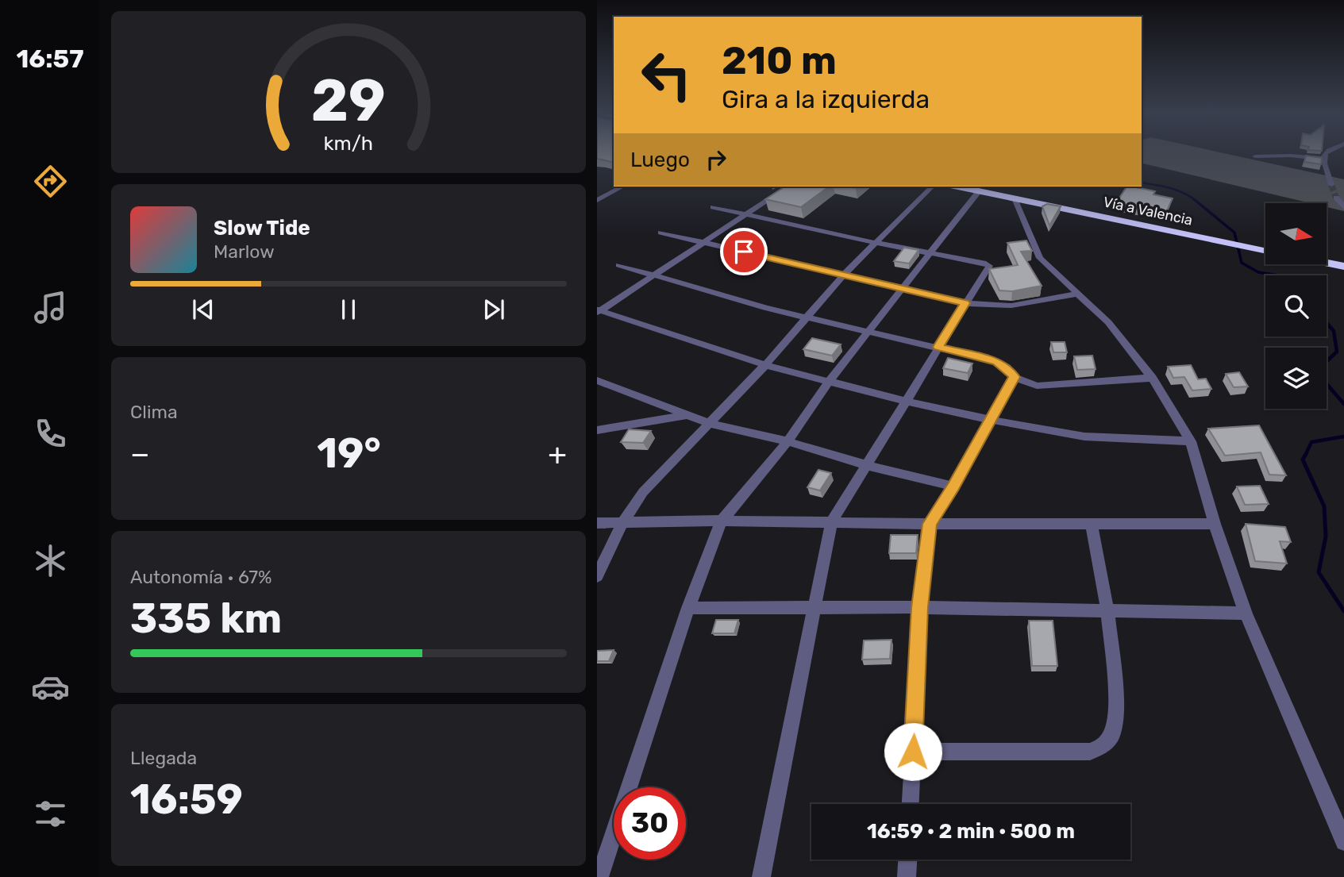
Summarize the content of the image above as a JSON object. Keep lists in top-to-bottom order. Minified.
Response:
{"streets":{"highway":["Vía a Valencia"]},"north":"right","page":{"tabs":"16:57","turn":["210 m","Gira a la izquierda"],"then":"Luego","song":["Slow Tide","Marlow"],"tile":["Clima",["Autonomía · 67%","335 km"],["Llegada","16:59"]],"heat":["−","19°","+"],"limit":"30","trip":"16:59 · 2 min · 500 m","gauge":["29","km/h"]}}
